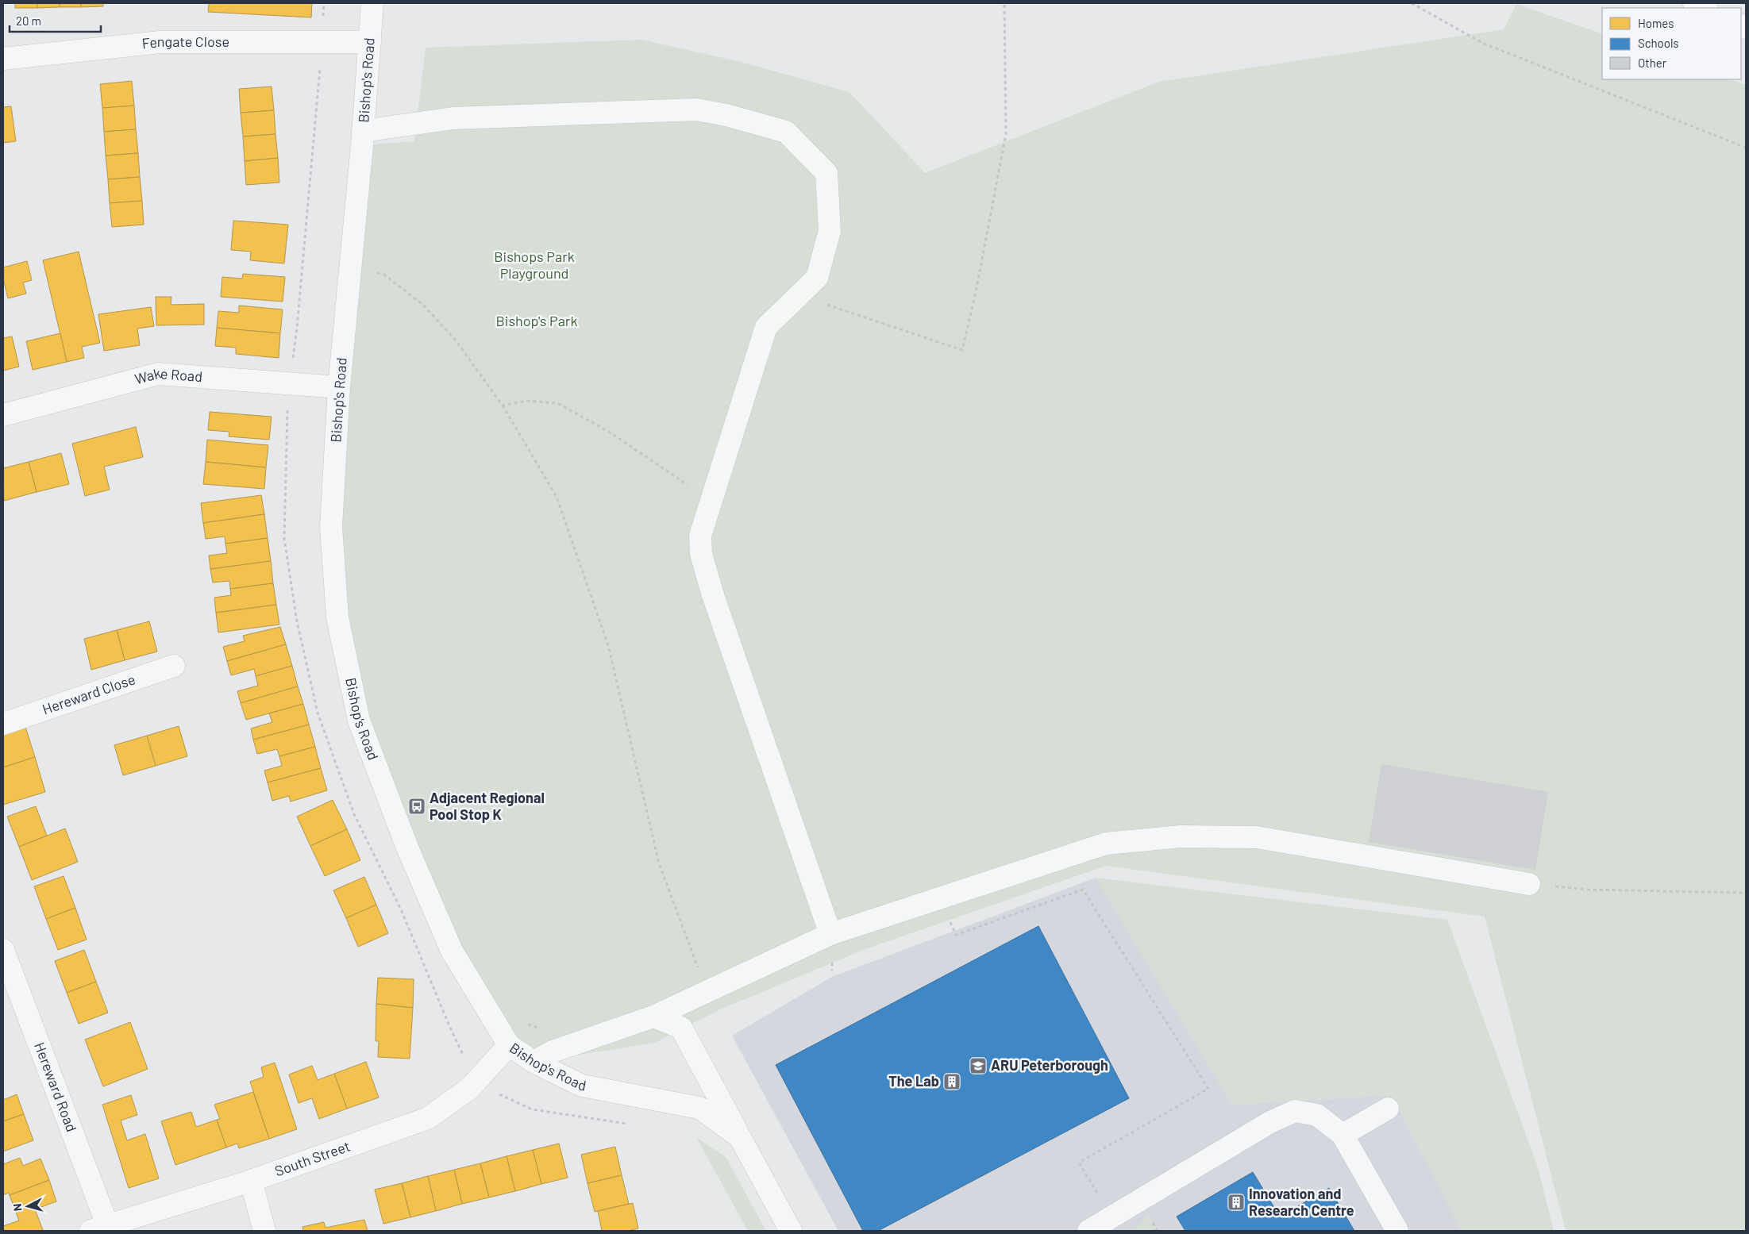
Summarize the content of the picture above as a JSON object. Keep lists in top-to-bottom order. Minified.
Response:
{"streets":{"street":["Fengate Close","Bishop's Road","Wake Road","Hereward Close","Hereward Road","South Street"]},"crossings":[["Fengate Close","Bishop's Road"],["Bishop's Road","Wake Road"],["Bishop's Road","South Street"],["Hereward Road","South Street"]],"parks":["Bishops Park Playground","Bishop's Park"],"places":{"bus stop":["Adjacent Regional Pool Stop K"],"school or university":["ARU Peterborough"],"building":["The Lab","Innovation and Research Centre"]},"legend":["Homes","Schools","Other"],"scale_bar":"20 m","north":"left"}
